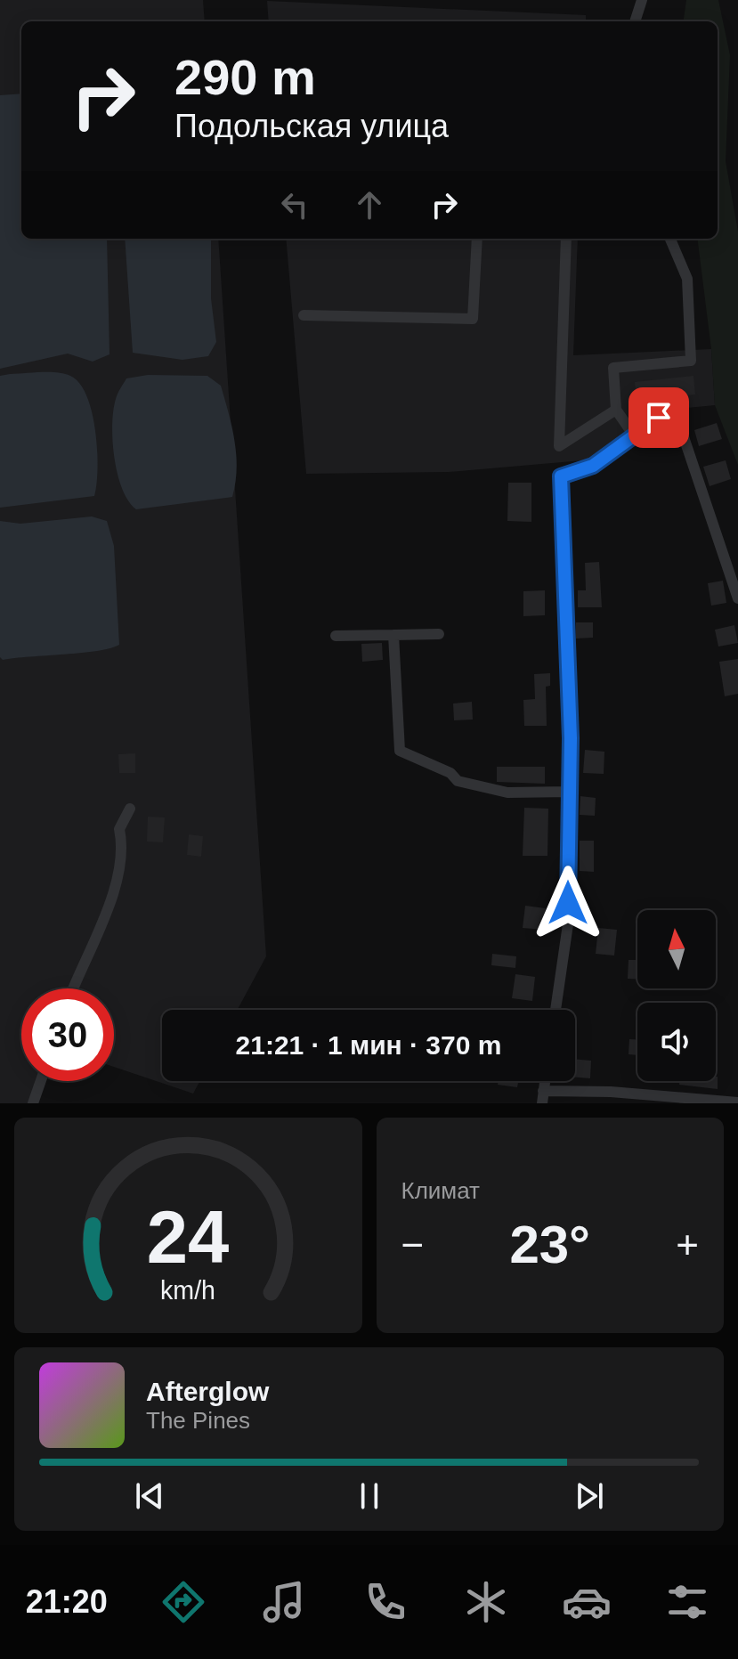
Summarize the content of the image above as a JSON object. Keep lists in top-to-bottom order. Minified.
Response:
{"north":"top","page":{"turn":["290 m","Подольская улица"],"limit":"30","trip":"21:21 · 1 мин · 370 m","tile":"Климат","heat":["−","23°","+"],"song":["Afterglow","The Pines"],"tabs":"21:20","gauge":["24","km/h"]}}
